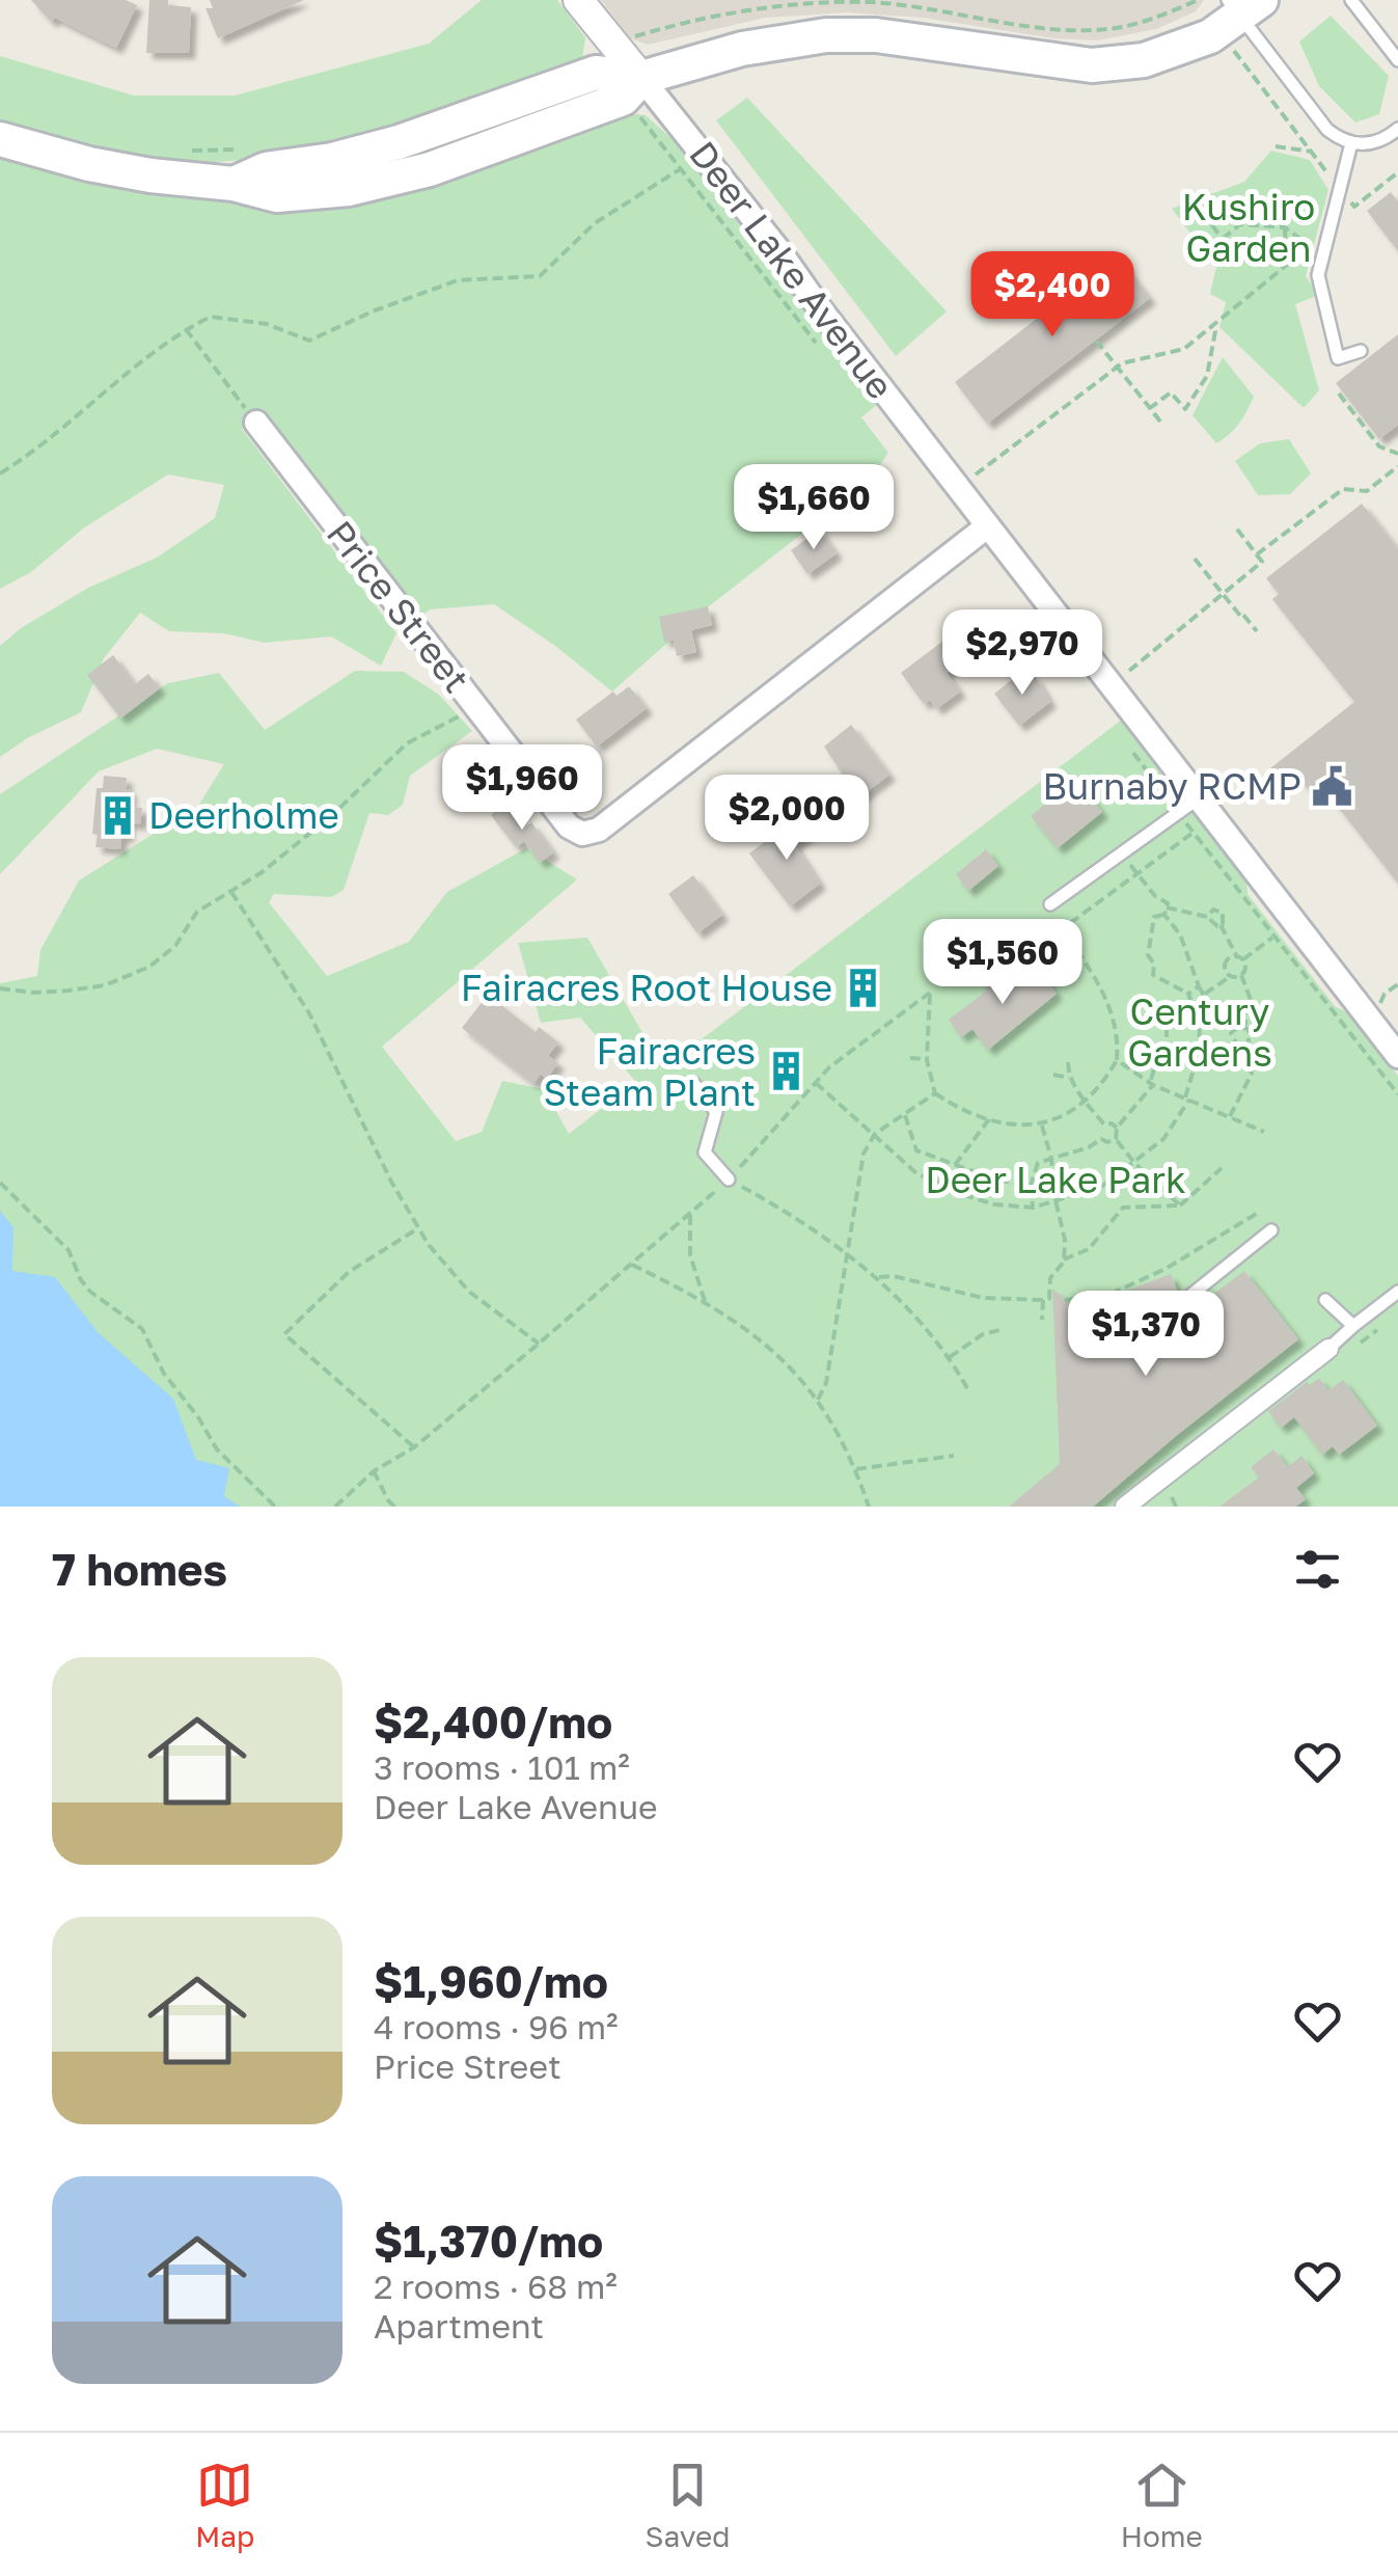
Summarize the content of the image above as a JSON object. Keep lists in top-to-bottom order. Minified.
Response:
{"streets":{"street":["Deer Lake Avenue","Price Street"]},"crossings":[["Deer Lake Avenue","Price Street"]],"parks":["Kushiro Garden","Century Gardens","Deer Lake Park"],"places":{"public building":["Burnaby RCMP"],"building":["Deerholme","Fairacres Root House","Fairacres Steam Plant"]},"page":{"price":["$2,400","$1,660","$2,970","$1,960","$2,000","$1,560","$1,370"],"heading":"7 homes","list":[{"name":"$2,400/mo","note":"3 rooms · 101 m² · Deer Lake Avenue"},{"name":"$1,960/mo","note":"4 rooms · 96 m² · Price Street"},{"name":"$1,370/mo","note":"2 rooms · 68 m² · Apartment"}],"tabs":["Map","Saved","Home"]}}
